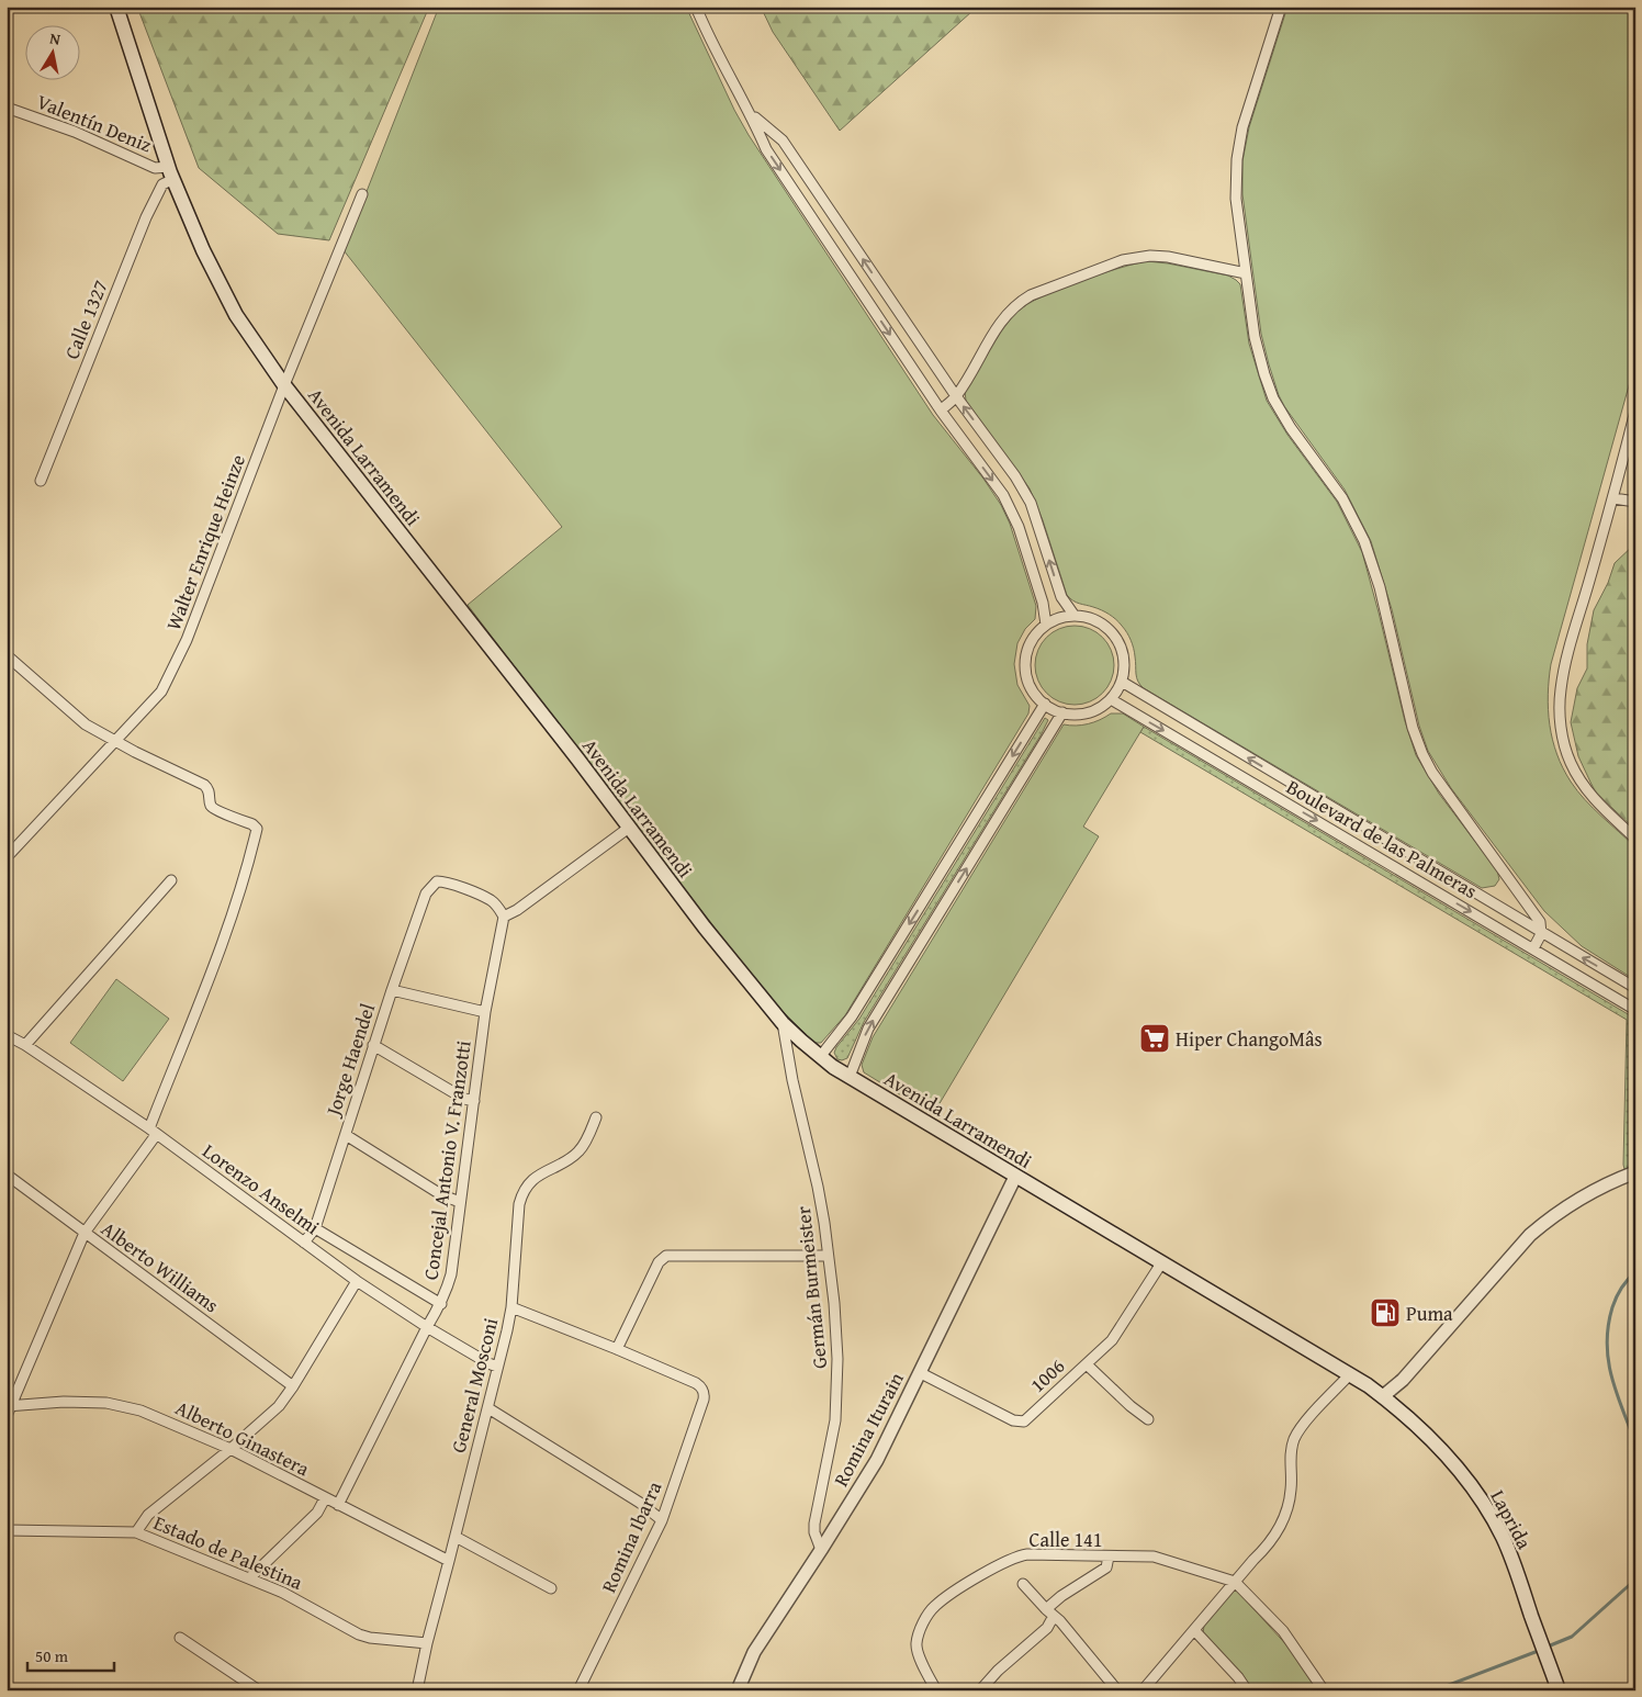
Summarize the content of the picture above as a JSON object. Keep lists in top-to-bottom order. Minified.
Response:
{"streets":{"main road":["Avenida Larramendi","Laprida"],"street":["Valentín Deniz","Calle 1327","Walter Enrique Heinze","Boulevard de las Palmeras","Jorge Haendel","Concejal Antonio V. Franzotti","Lorenzo Anselmi","Alberto Williams","Germán Burmeister","1006","General Mosconi","Romina Iturain","Alberto Ginastera","Romina Ibarra","Calle 141","Estado de Palestina"]},"crossings":[["Valentín Deniz","Calle 1327"],["Valentín Deniz","Avenida Larramendi"],["Calle 1327","Avenida Larramendi"],["Avenida Larramendi","Walter Enrique Heinze"],["Avenida Larramendi","Germán Burmeister"],["Avenida Larramendi","1006"],["Avenida Larramendi","Romina Iturain"],["Avenida Larramendi","Laprida"],["Jorge Haendel","Concejal Antonio V. Franzotti"],["Jorge Haendel","Lorenzo Anselmi"],["Concejal Antonio V. Franzotti","Lorenzo Anselmi"],["Concejal Antonio V. Franzotti","Alberto Ginastera"],["Lorenzo Anselmi","General Mosconi"],["Germán Burmeister","Romina Iturain"],["1006","Romina Iturain"],["General Mosconi","Alberto Ginastera"],["General Mosconi","Estado de Palestina"]],"places":{"supermarket":["Hiper ChangoMâs"],"fuel station":["Puma"]},"scale_bar":"50 m","north":"top"}
